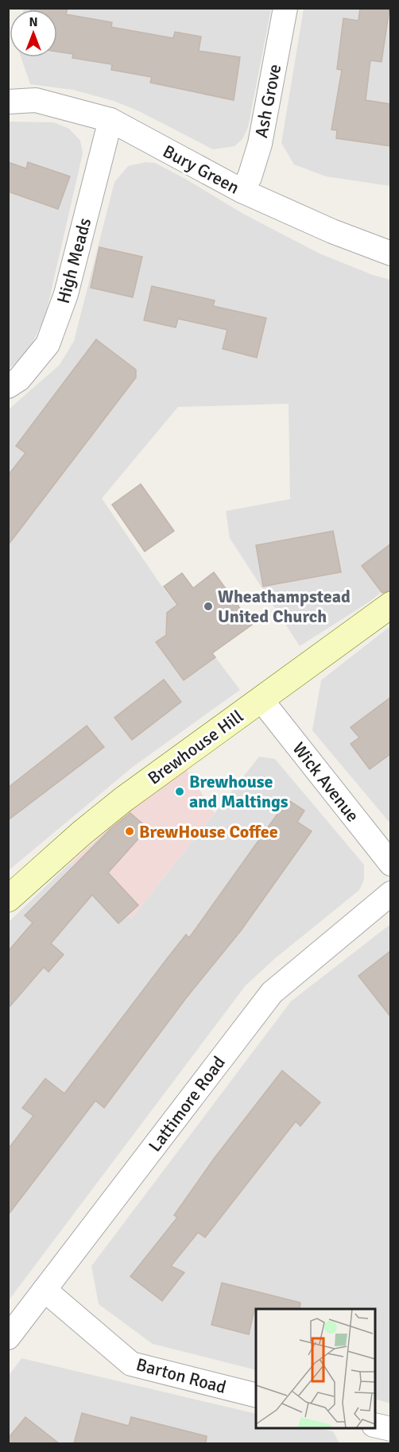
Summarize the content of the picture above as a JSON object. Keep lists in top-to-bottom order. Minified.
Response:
{"streets":{"street":["Ash Grove","Bury Green","High Meads","Brewhouse Hill","Wick Avenue","Lattimore Road","Barton Road"]},"crossings":[["Ash Grove","Bury Green"],["Bury Green","High Meads"],["Brewhouse Hill","Wick Avenue"],["Lattimore Road","Barton Road"]],"places":["Wheathampstead United Church","Brewhouse and Maltings","BrewHouse Coffee"],"north":"top"}
